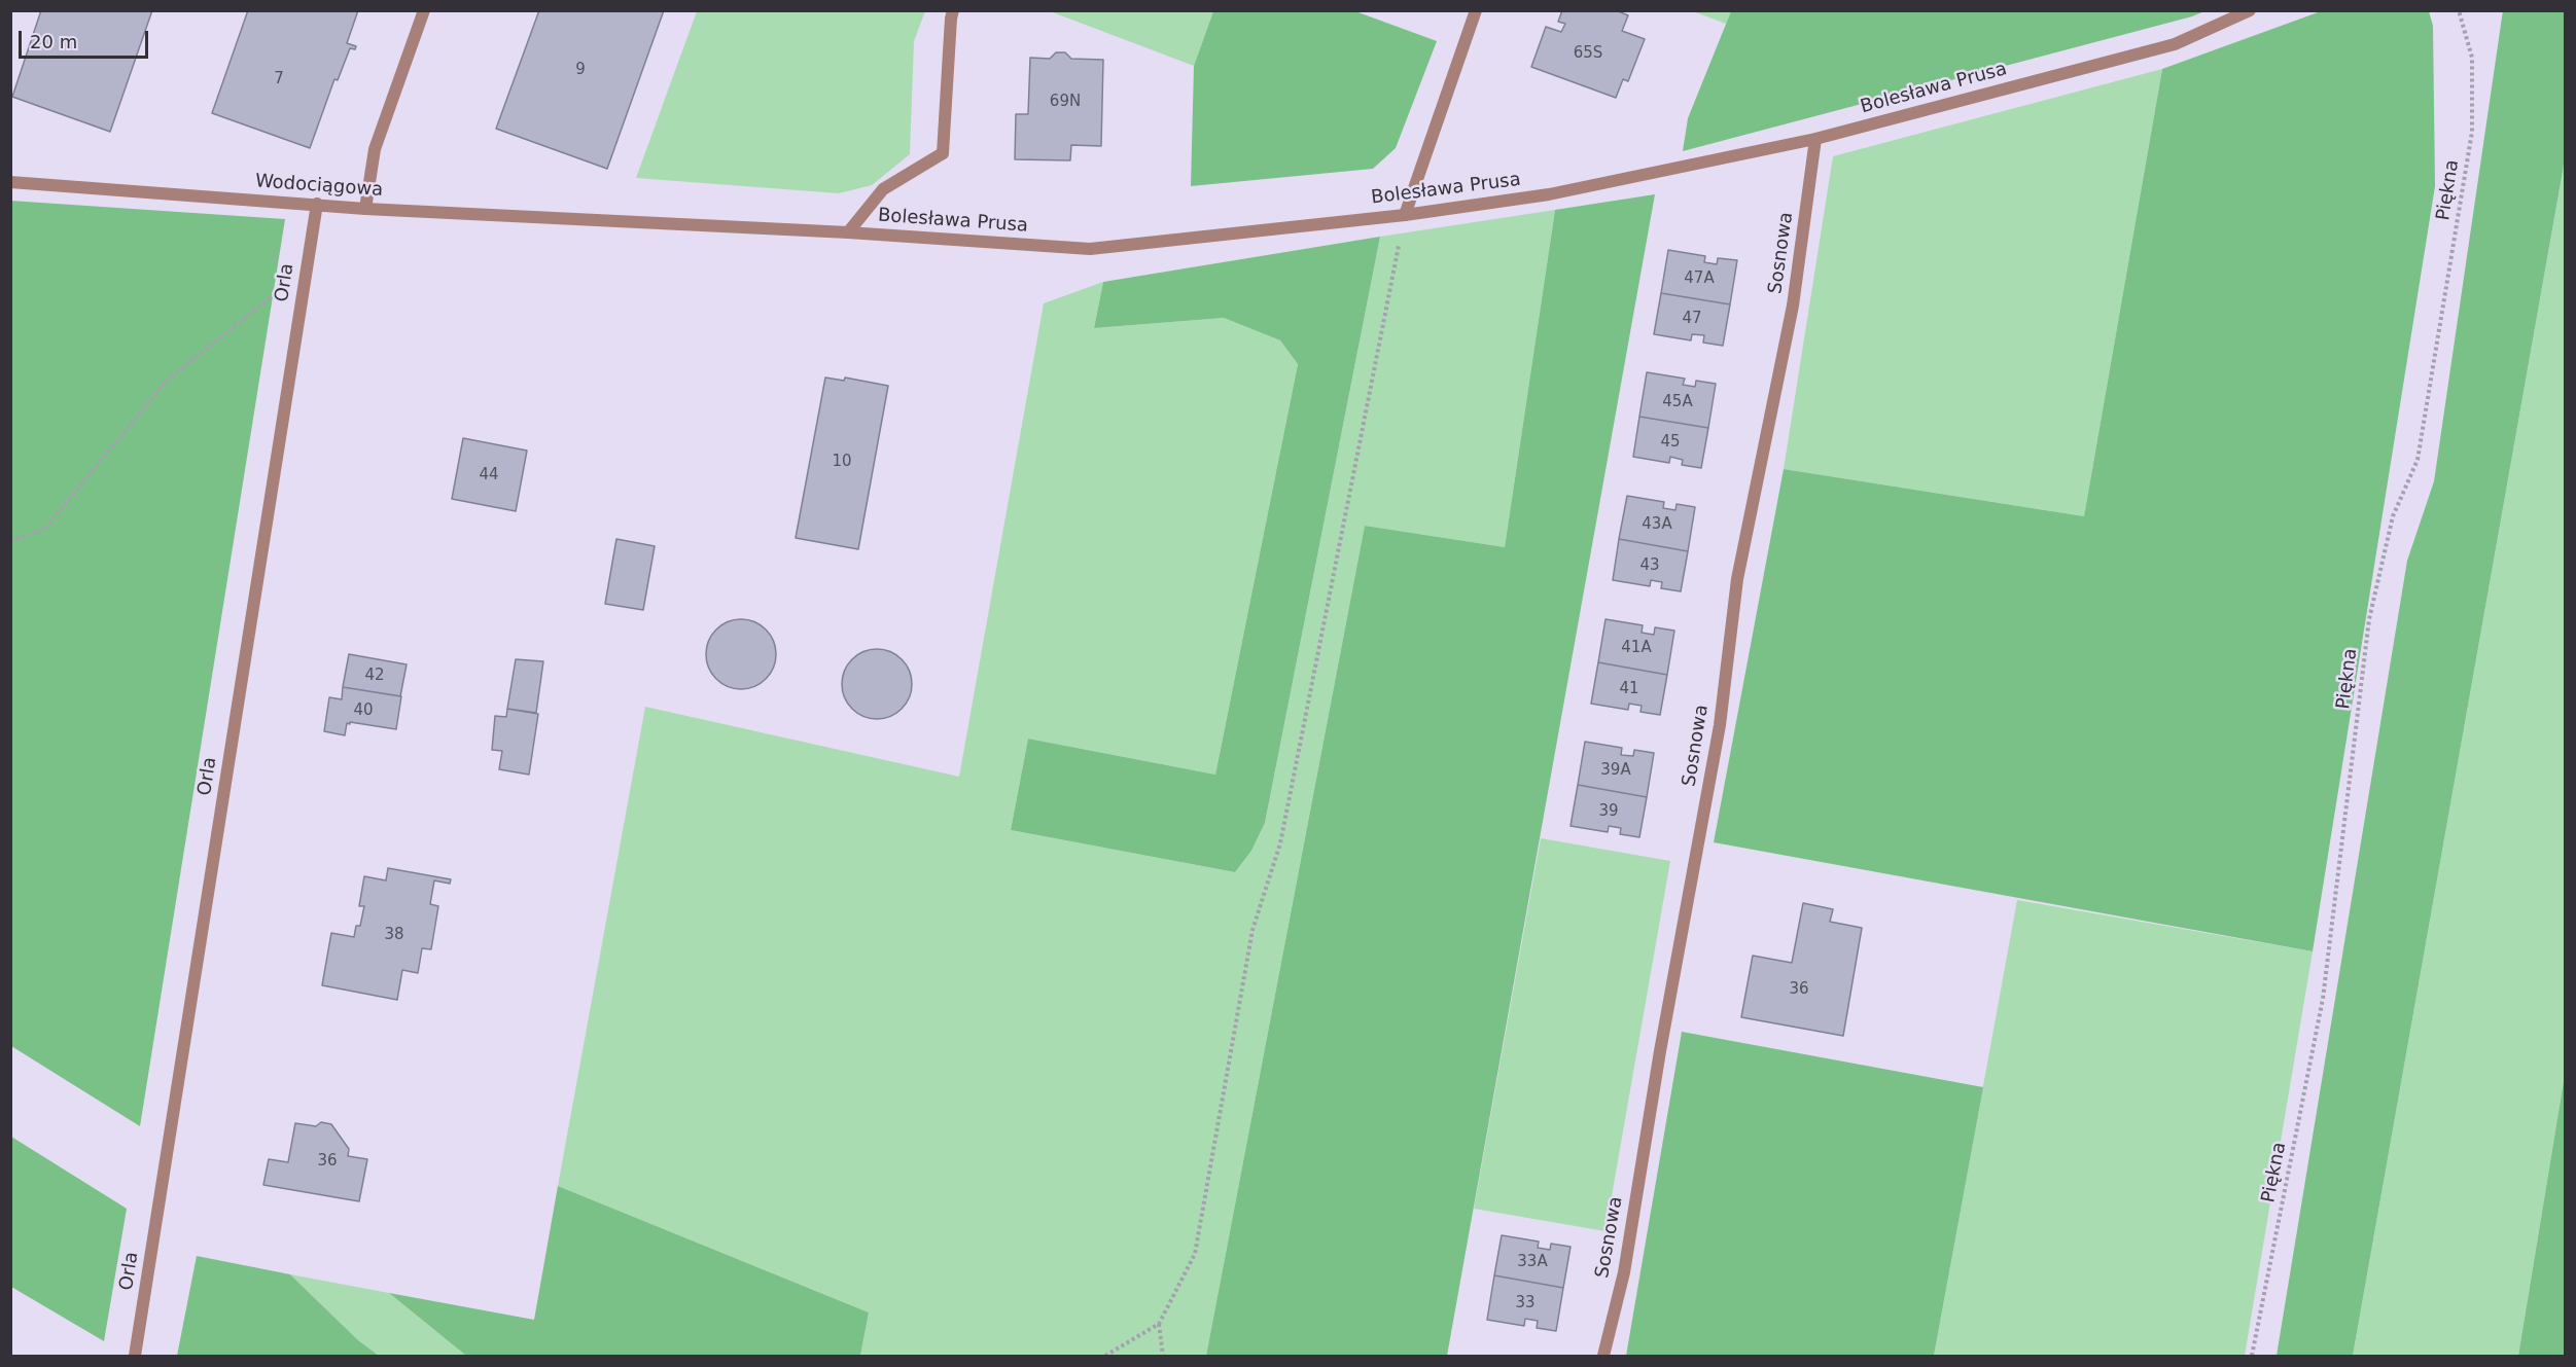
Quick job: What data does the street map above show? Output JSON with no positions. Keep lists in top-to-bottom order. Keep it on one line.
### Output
{"streets":{"street":["Bolesława Prusa","Wodociągowa","Sosnowa","Orla"],"path":["Piękna"]},"crossings":[["Bolesława Prusa","Wodociągowa"],["Bolesława Prusa","Sosnowa"],["Wodociągowa","Orla"]],"house_numbers":["65S","9","7","69N","47A","47","45A","45","10","44","43A","43","41A","42","41","40","39A","39","38","36","36","33A","33"],"scale_bar":"20 m"}
